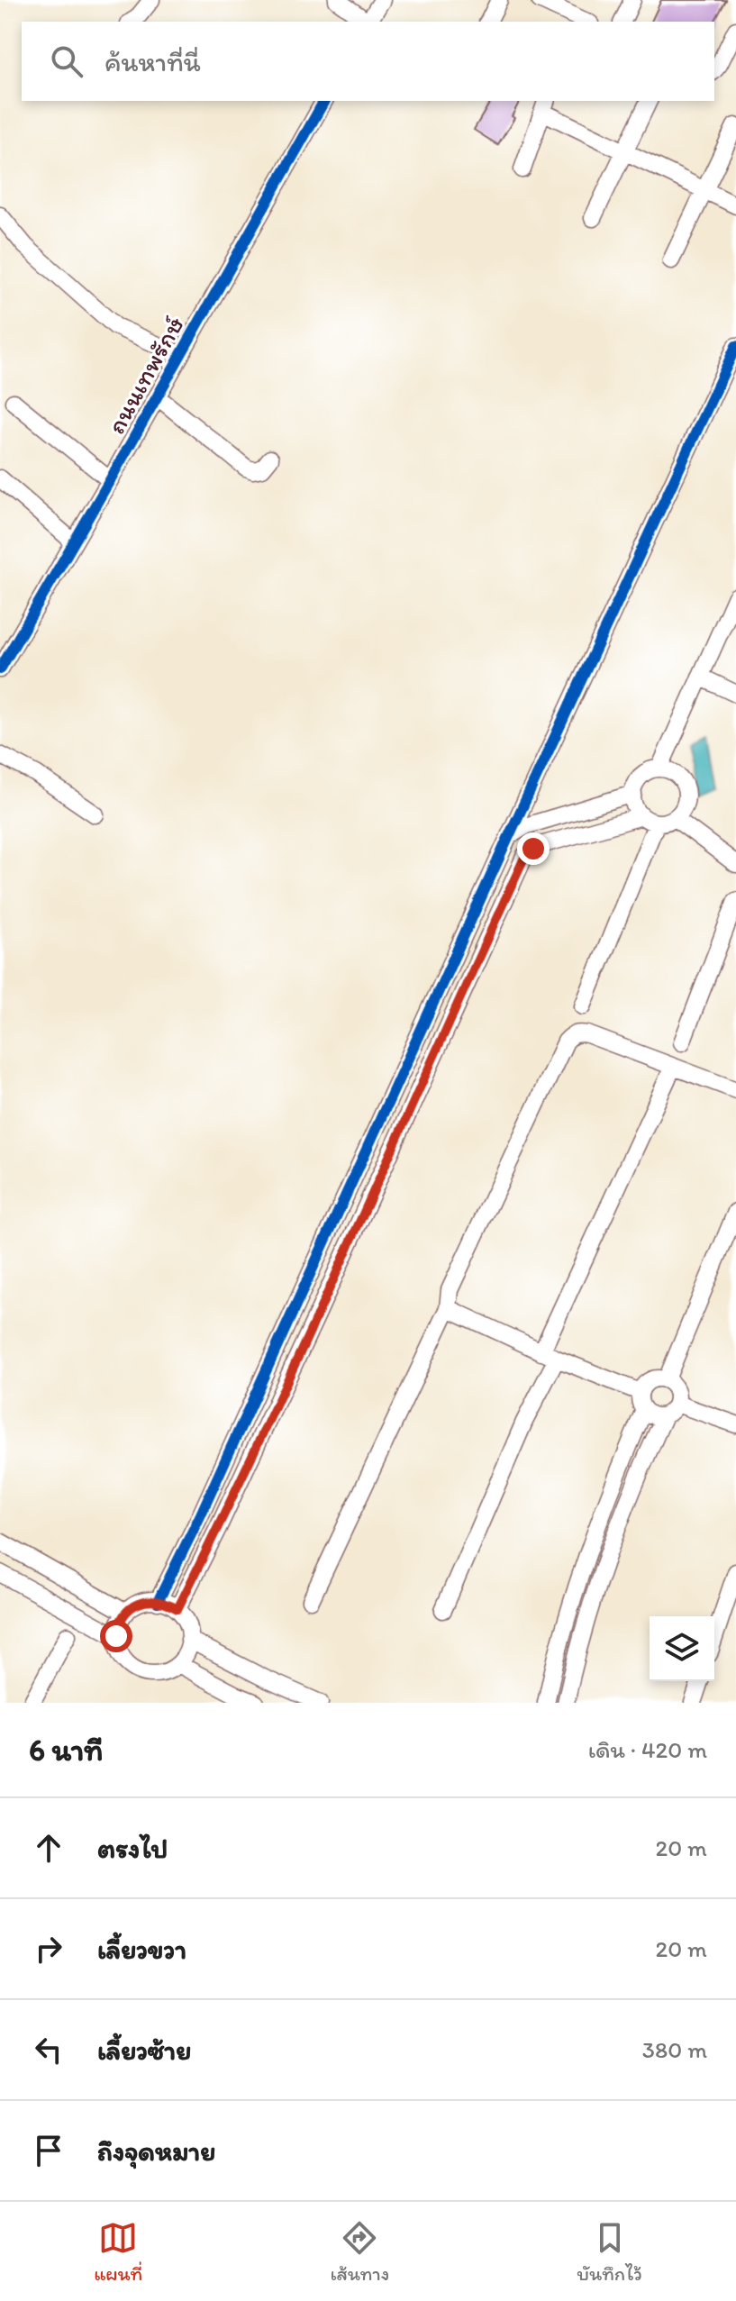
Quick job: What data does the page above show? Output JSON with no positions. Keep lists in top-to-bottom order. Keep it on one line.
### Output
{"streets":{"street":["ถนนเทพรักษ์"]},"page":{"search":"ค้นหาที่นี่","heading":["6 นาที","เดิน · 420 m"],"list":[["ตรงไป","20 m"],["เลี้ยวขวา","20 m"],["เลี้ยวซ้าย","380 m"],"ถึงจุดหมาย"],"nav":["แผนที่","เส้นทาง","บันทึกไว้"]}}
